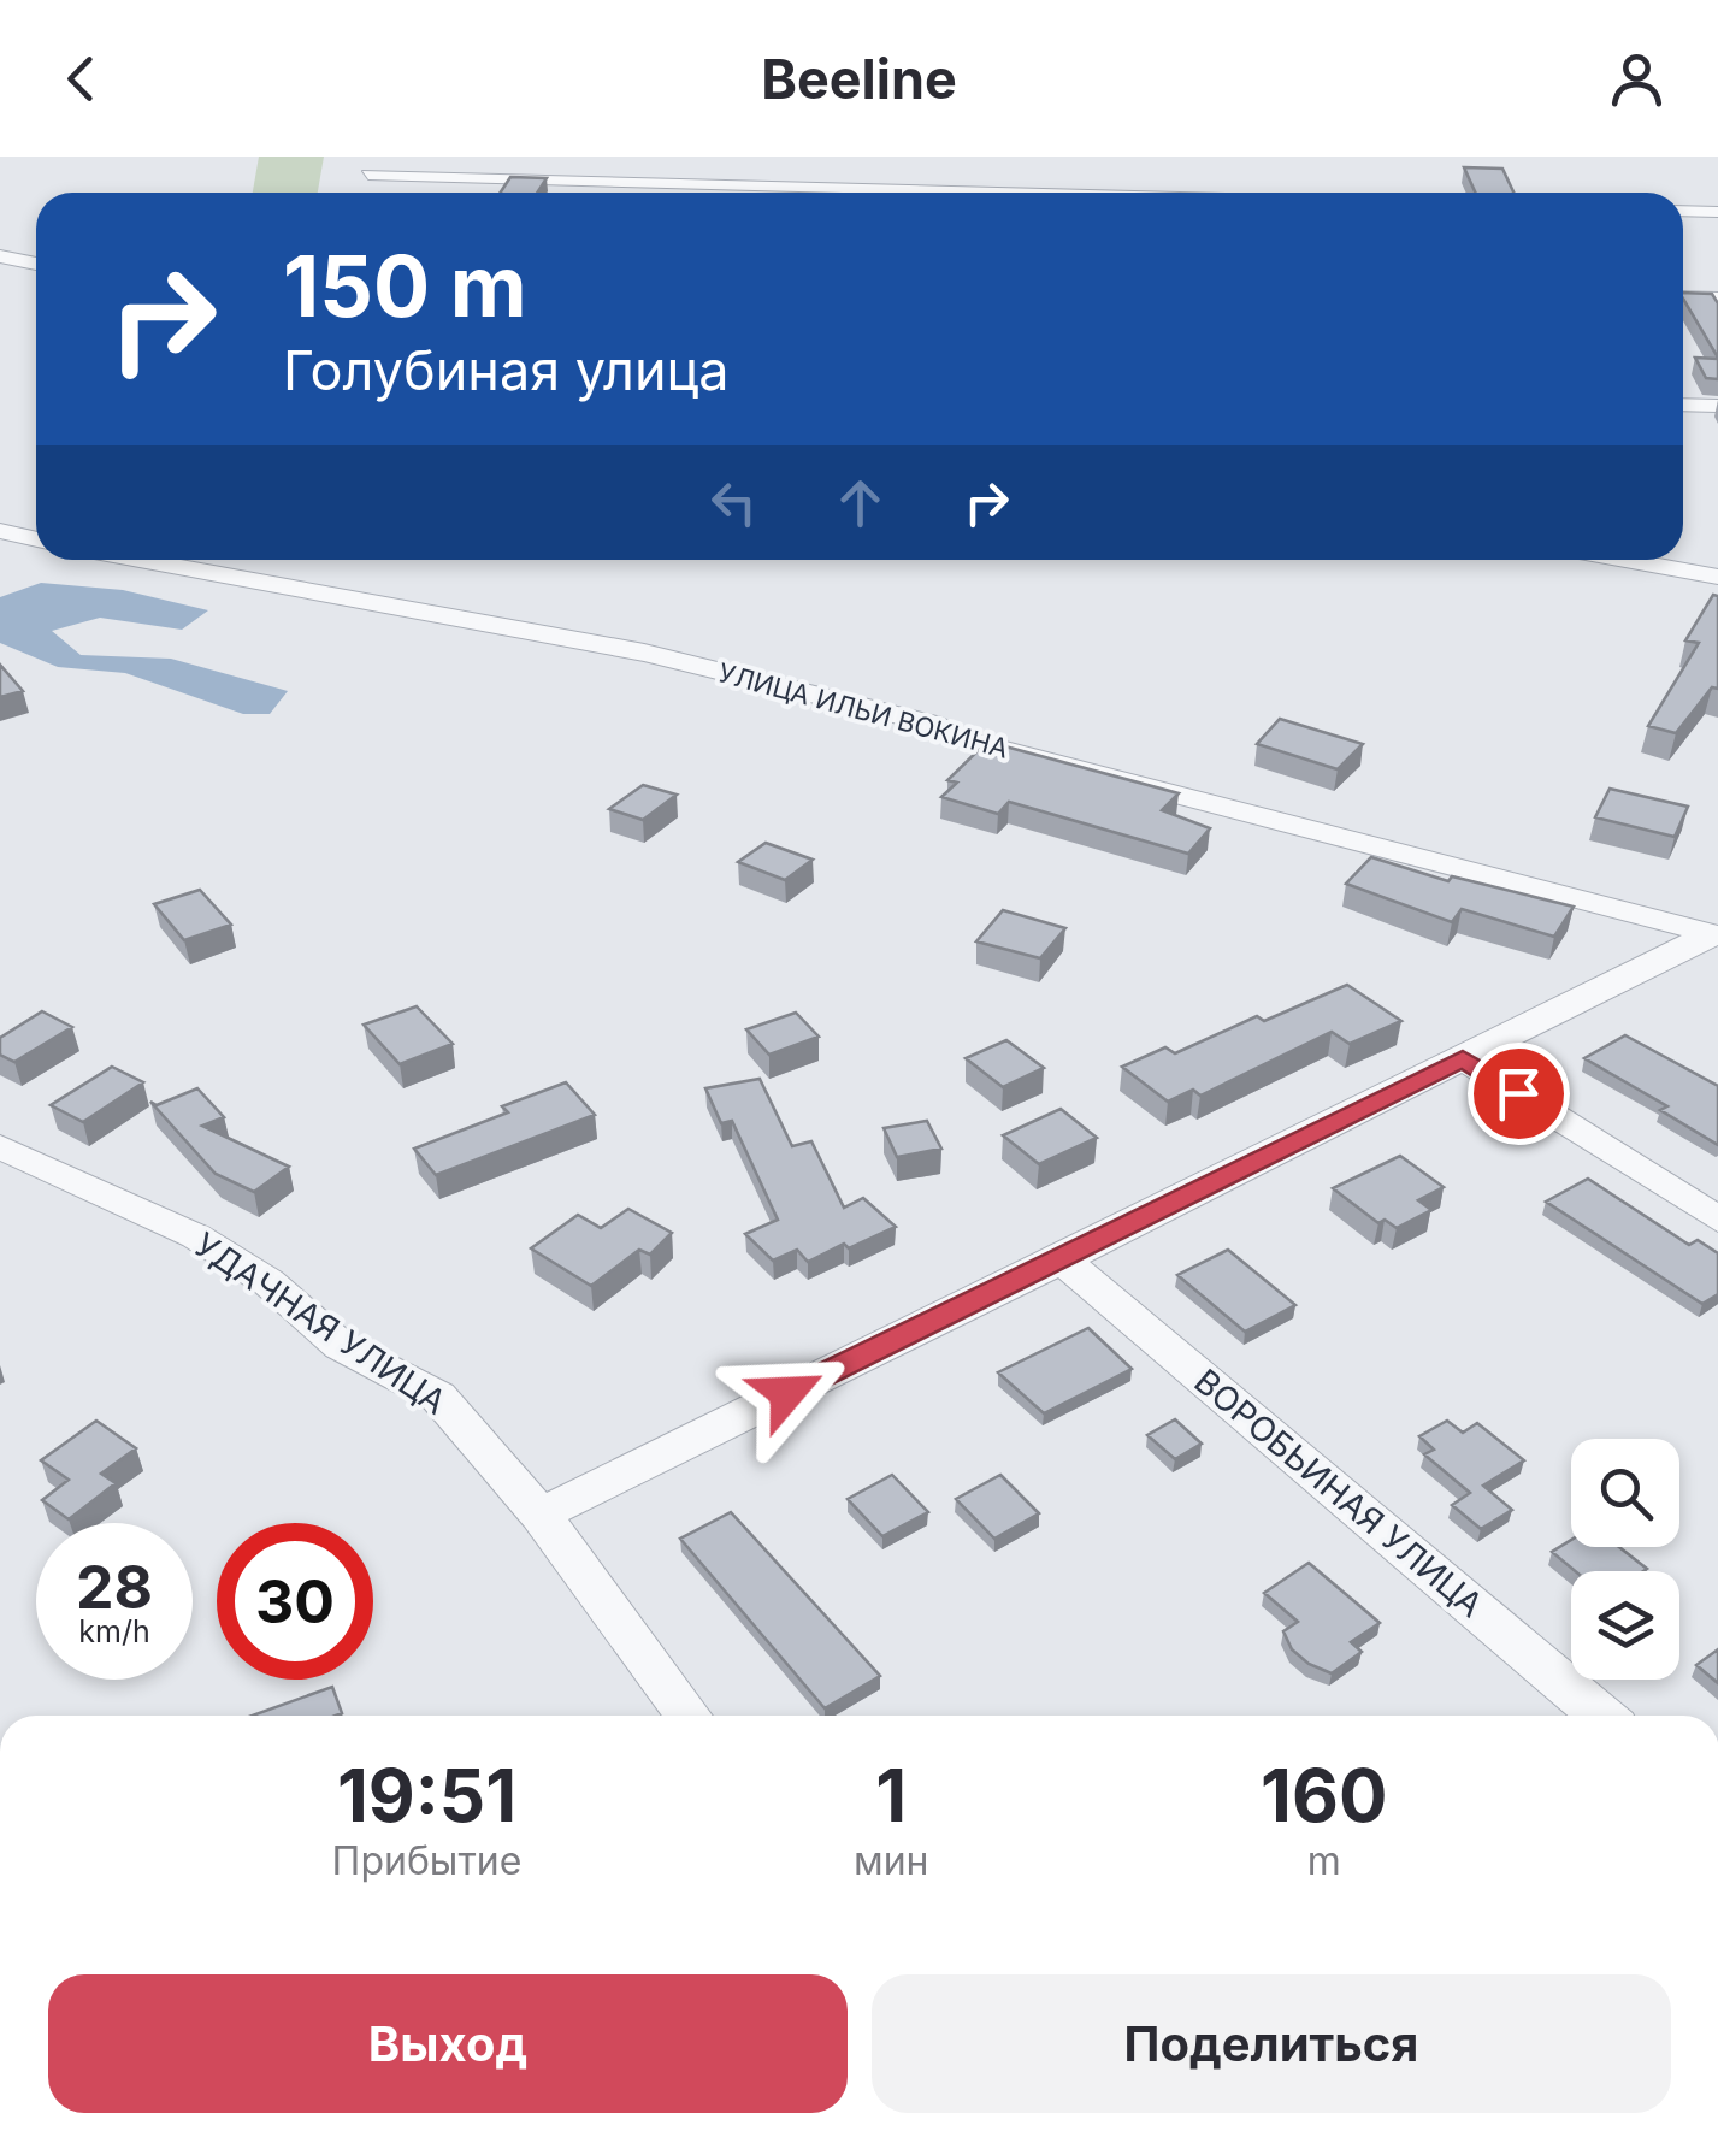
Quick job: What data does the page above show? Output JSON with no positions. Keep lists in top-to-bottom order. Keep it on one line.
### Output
{"streets":{"street":["УЛИЦА ИЛЬИ ВОКИНА","УДАЧНАЯ УЛИЦА","ВОРОБЬИНАЯ УЛИЦА"]},"page":{"header":"Beeline","turn":["150 m","Голубиная улица"],"speed":"28 km/h","limit":"30","eta":["19:51","Прибытие","1","мин","160","m"],"buttons":["Выход","Поделиться"]}}
